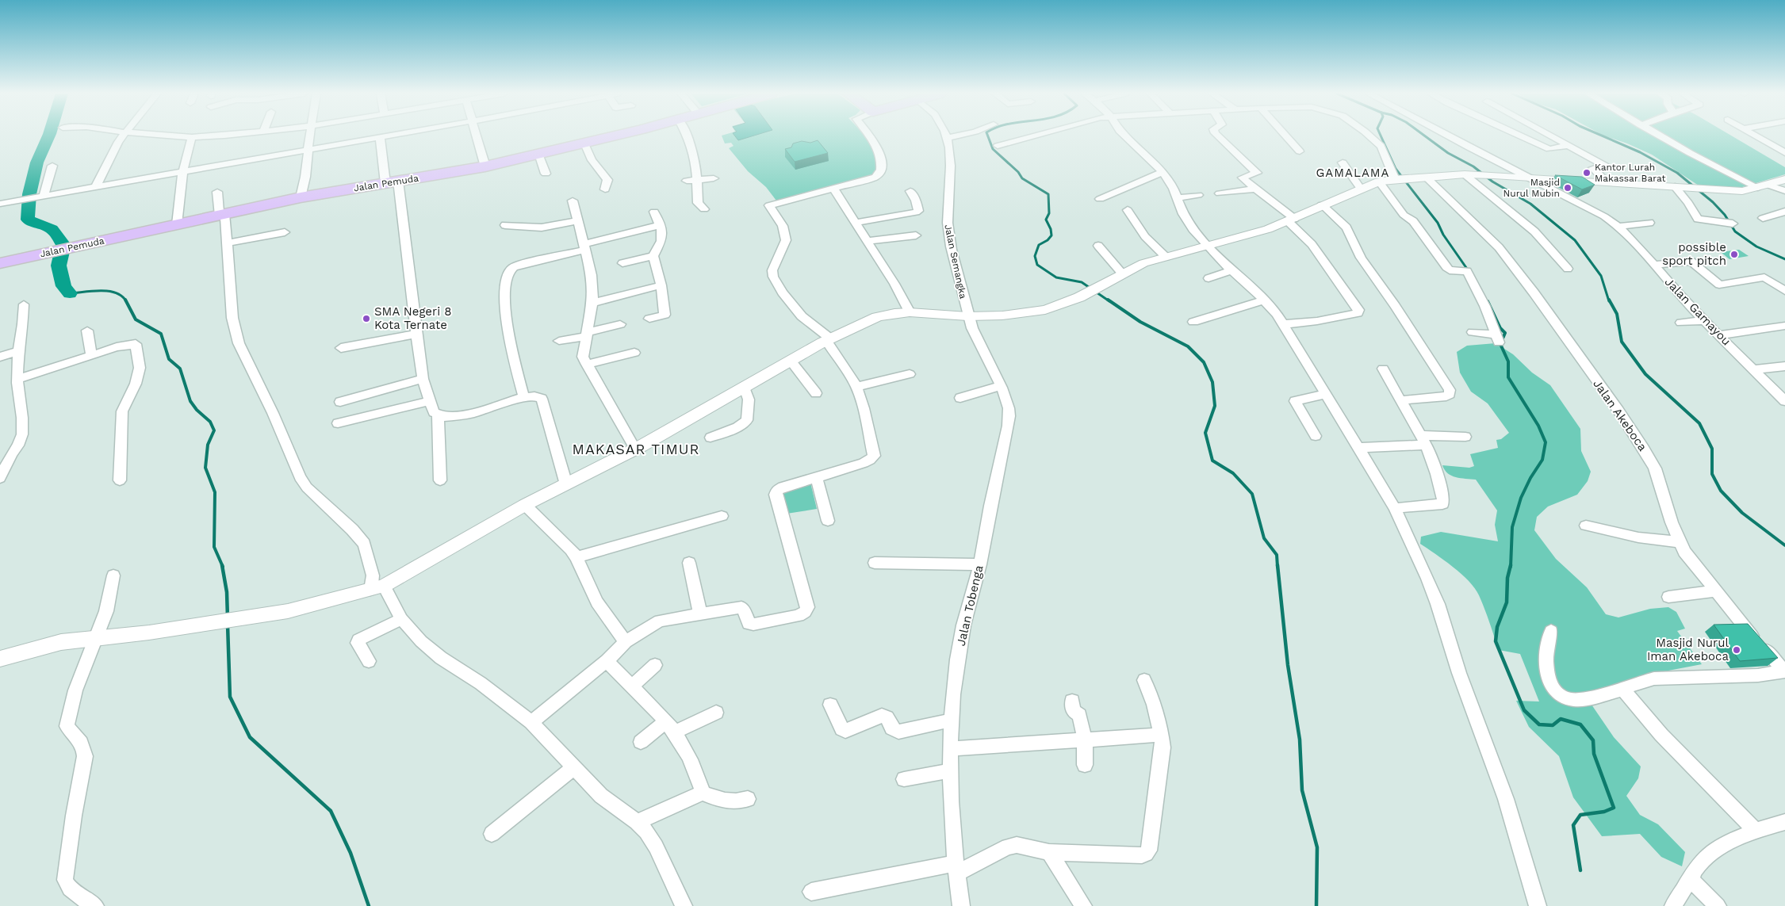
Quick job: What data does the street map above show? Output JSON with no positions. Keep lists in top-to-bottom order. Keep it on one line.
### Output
{"streets":{"highway":["Jalan Pemuda"],"street":["Jalan Semangka","Jalan Gamayou","Jalan Akeboca","Jalan Tobenga"]},"crossings":[["Jalan Semangka","Jalan Tobenga"]],"districts":["GAMALAMA","MAKASAR TIMUR"],"places":["Kantor Lurah Makassar Barat","Masjid Nurul Mubin","possible sport pitch","SMA Negeri 8 Kota Ternate","Masjid Nurul Iman Akeboca"]}
